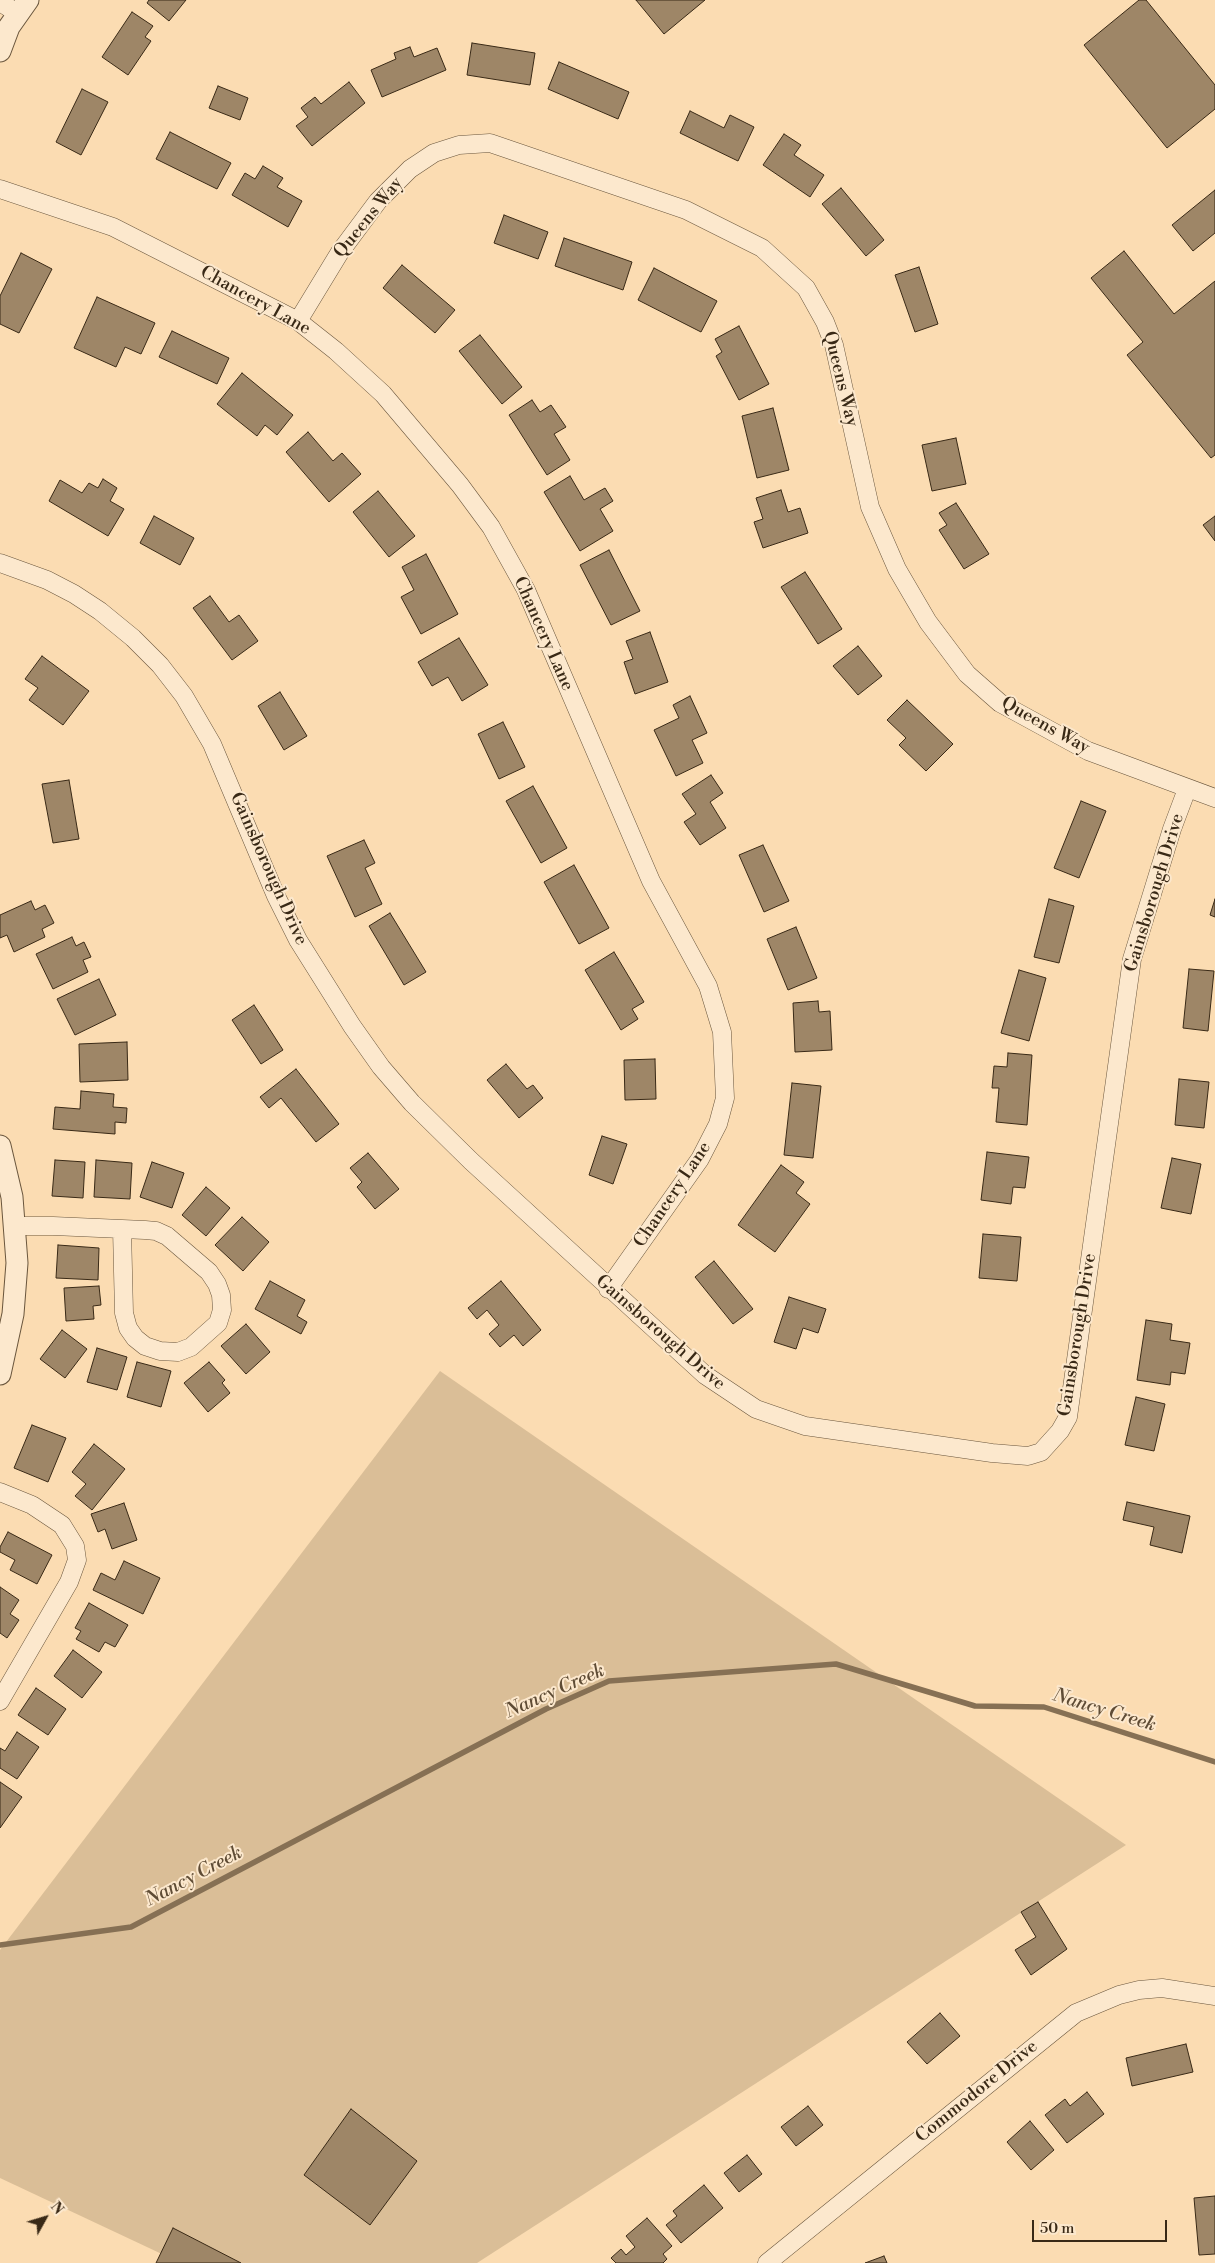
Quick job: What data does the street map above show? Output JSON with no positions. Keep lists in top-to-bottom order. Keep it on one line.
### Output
{"streets":{"street":["Queens Way","Chancery Lane","Gainsborough Drive","Commodore Drive"]},"crossings":[["Queens Way","Chancery Lane"],["Queens Way","Gainsborough Drive"],["Chancery Lane","Gainsborough Drive"]],"water":["Nancy Creek"],"scale_bar":"50 m","north":"top right"}
